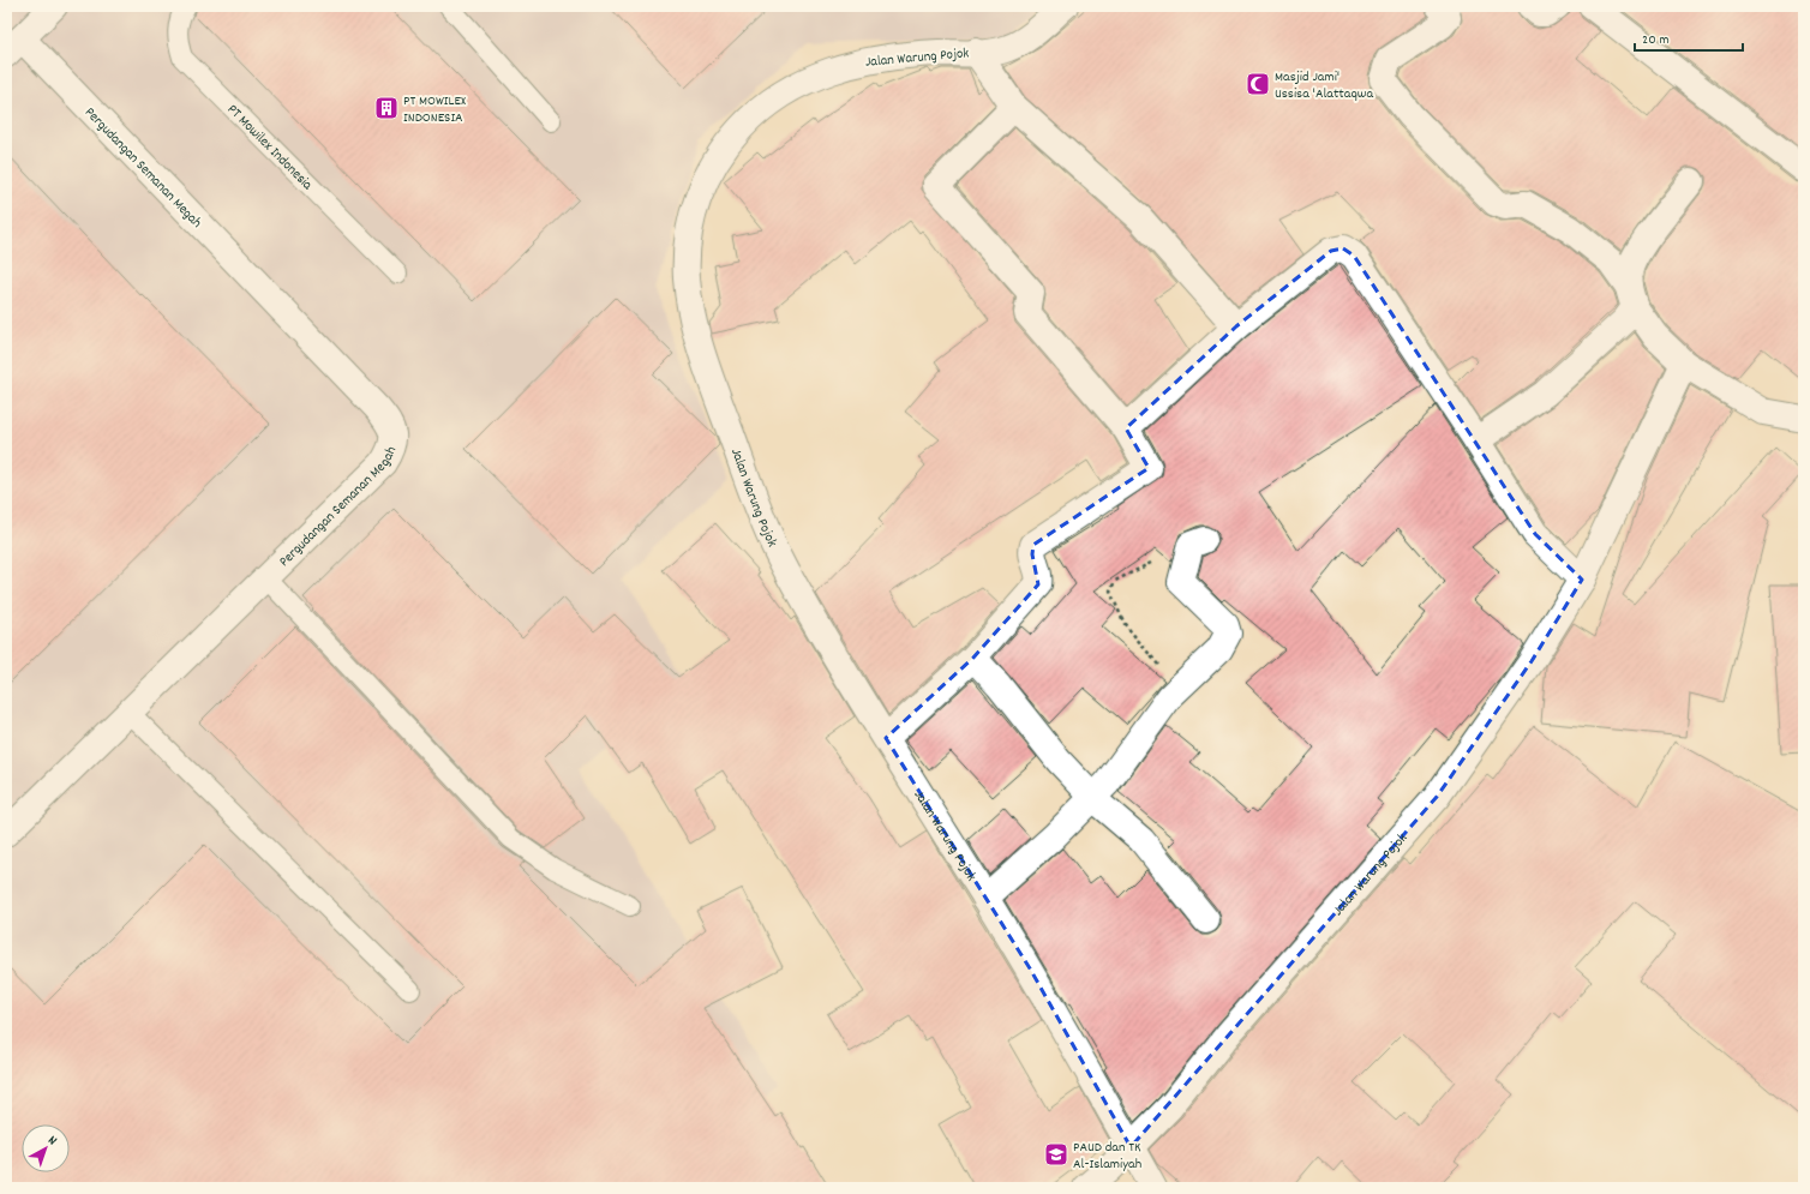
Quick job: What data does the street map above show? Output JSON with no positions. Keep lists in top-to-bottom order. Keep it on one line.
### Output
{"streets":{"street":["Jalan Warung Pojok","Pergudangan Semanan Megah"],"lane":["PT Mowilex Indonesia"]},"places":{"mosque":["Masjid Jami' Ussisa 'Alattaqwa"],"building":["PT MOWILEX INDONESIA"],"school or university":["PAUD dan TK Al-Islamiyah"]},"scale_bar":"20 m","north":"top right"}
